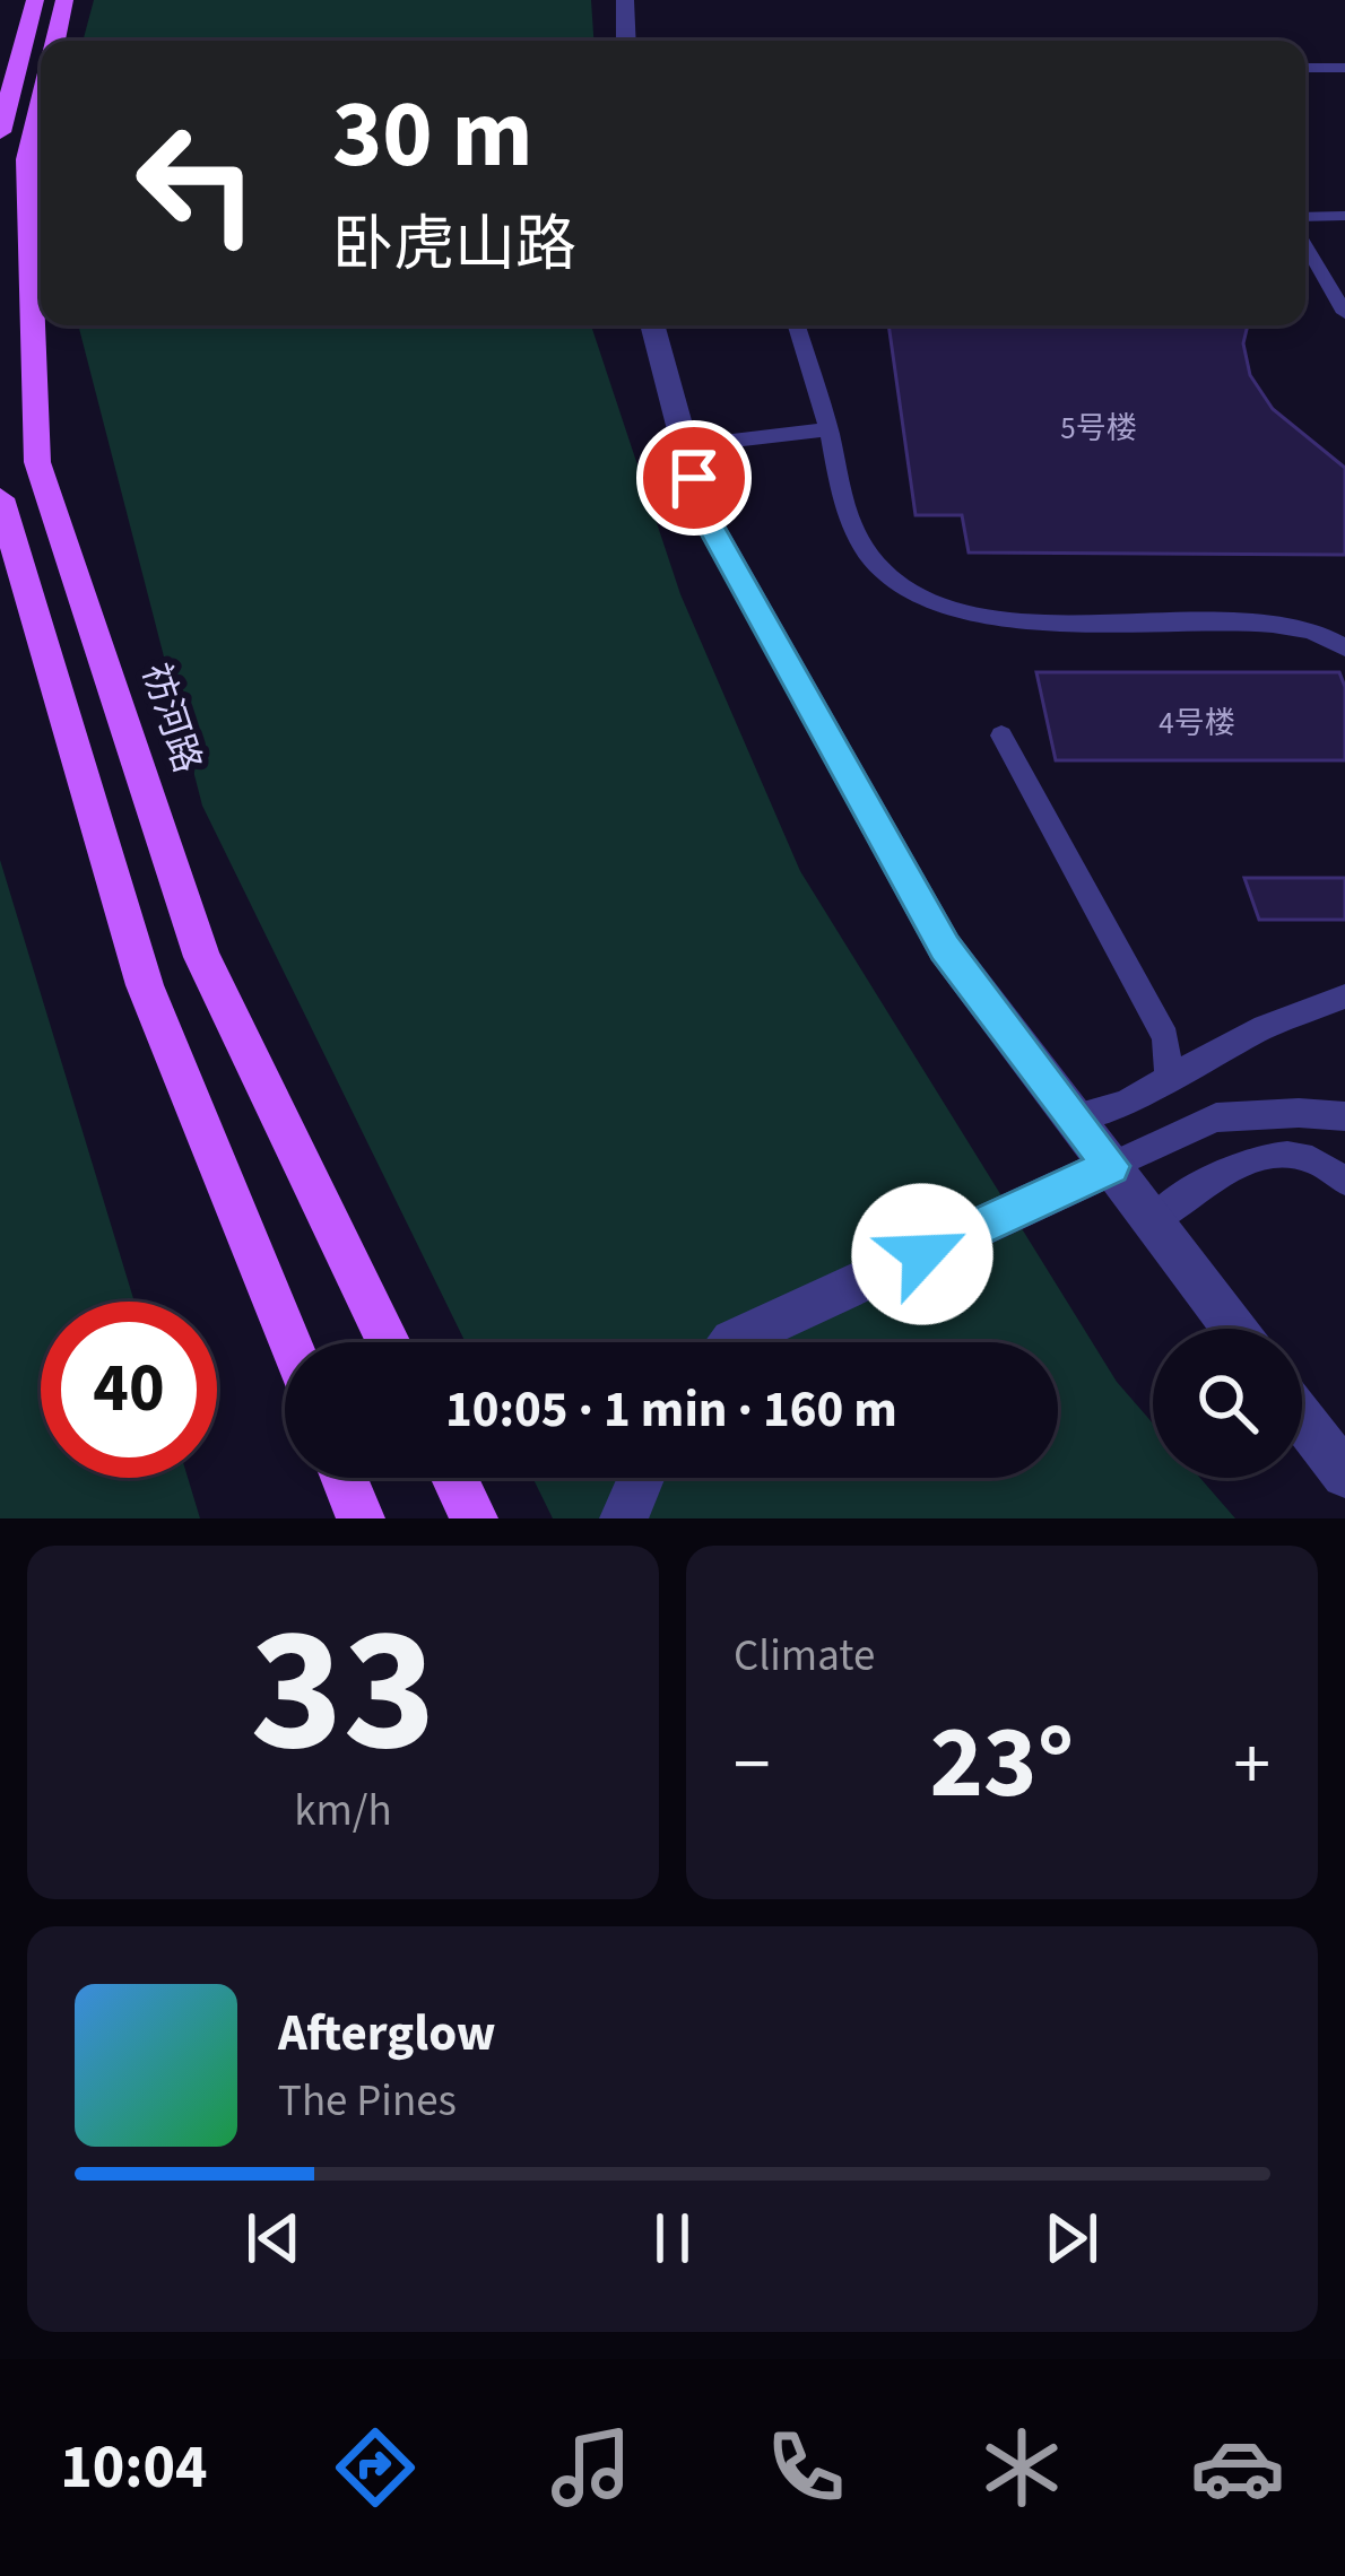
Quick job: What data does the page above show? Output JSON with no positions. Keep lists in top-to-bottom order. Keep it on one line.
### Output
{"streets":{"main road":["祊河路"]},"house_numbers":["5号楼","4号楼"],"page":{"turn":["30 m","卧虎山路"],"limit":"40","trip":"10:05 · 1 min · 160 m","tile":[["33","km/h"],"Climate"],"heat":["−","23°","+"],"song":["Afterglow","The Pines"],"tabs":"10:04"}}
